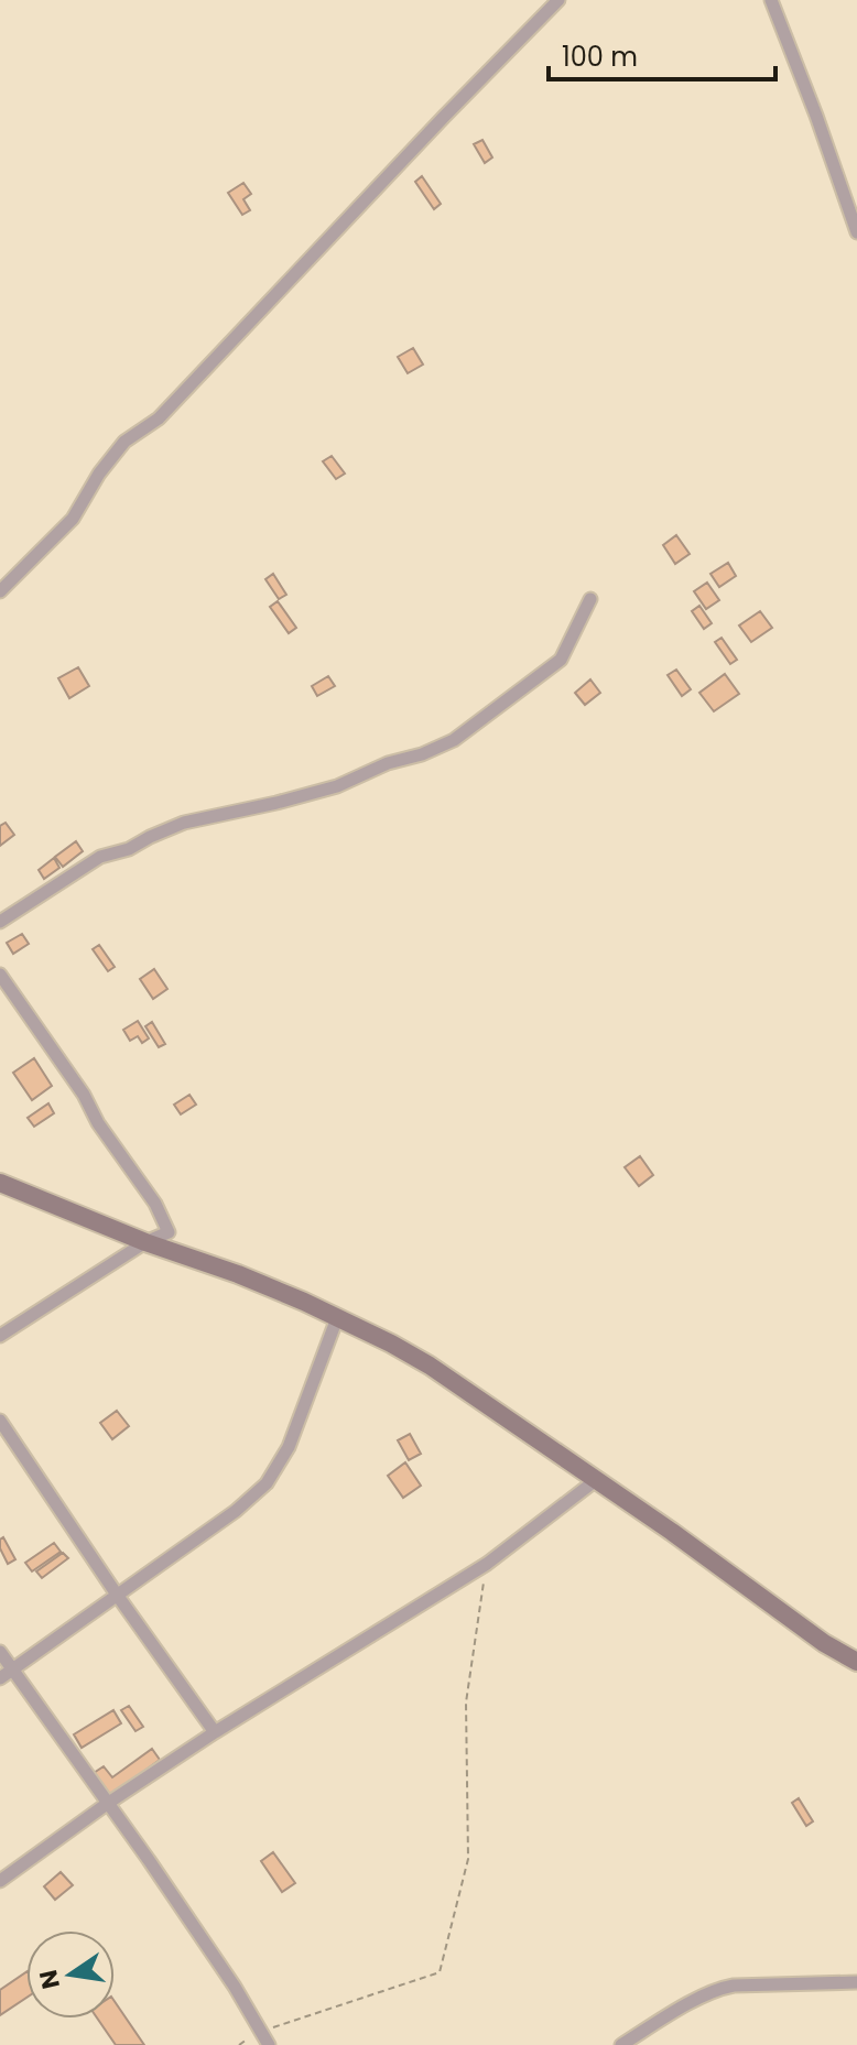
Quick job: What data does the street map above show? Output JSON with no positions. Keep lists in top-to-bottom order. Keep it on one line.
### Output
{"scale_bar":"100 m","north":"left"}
